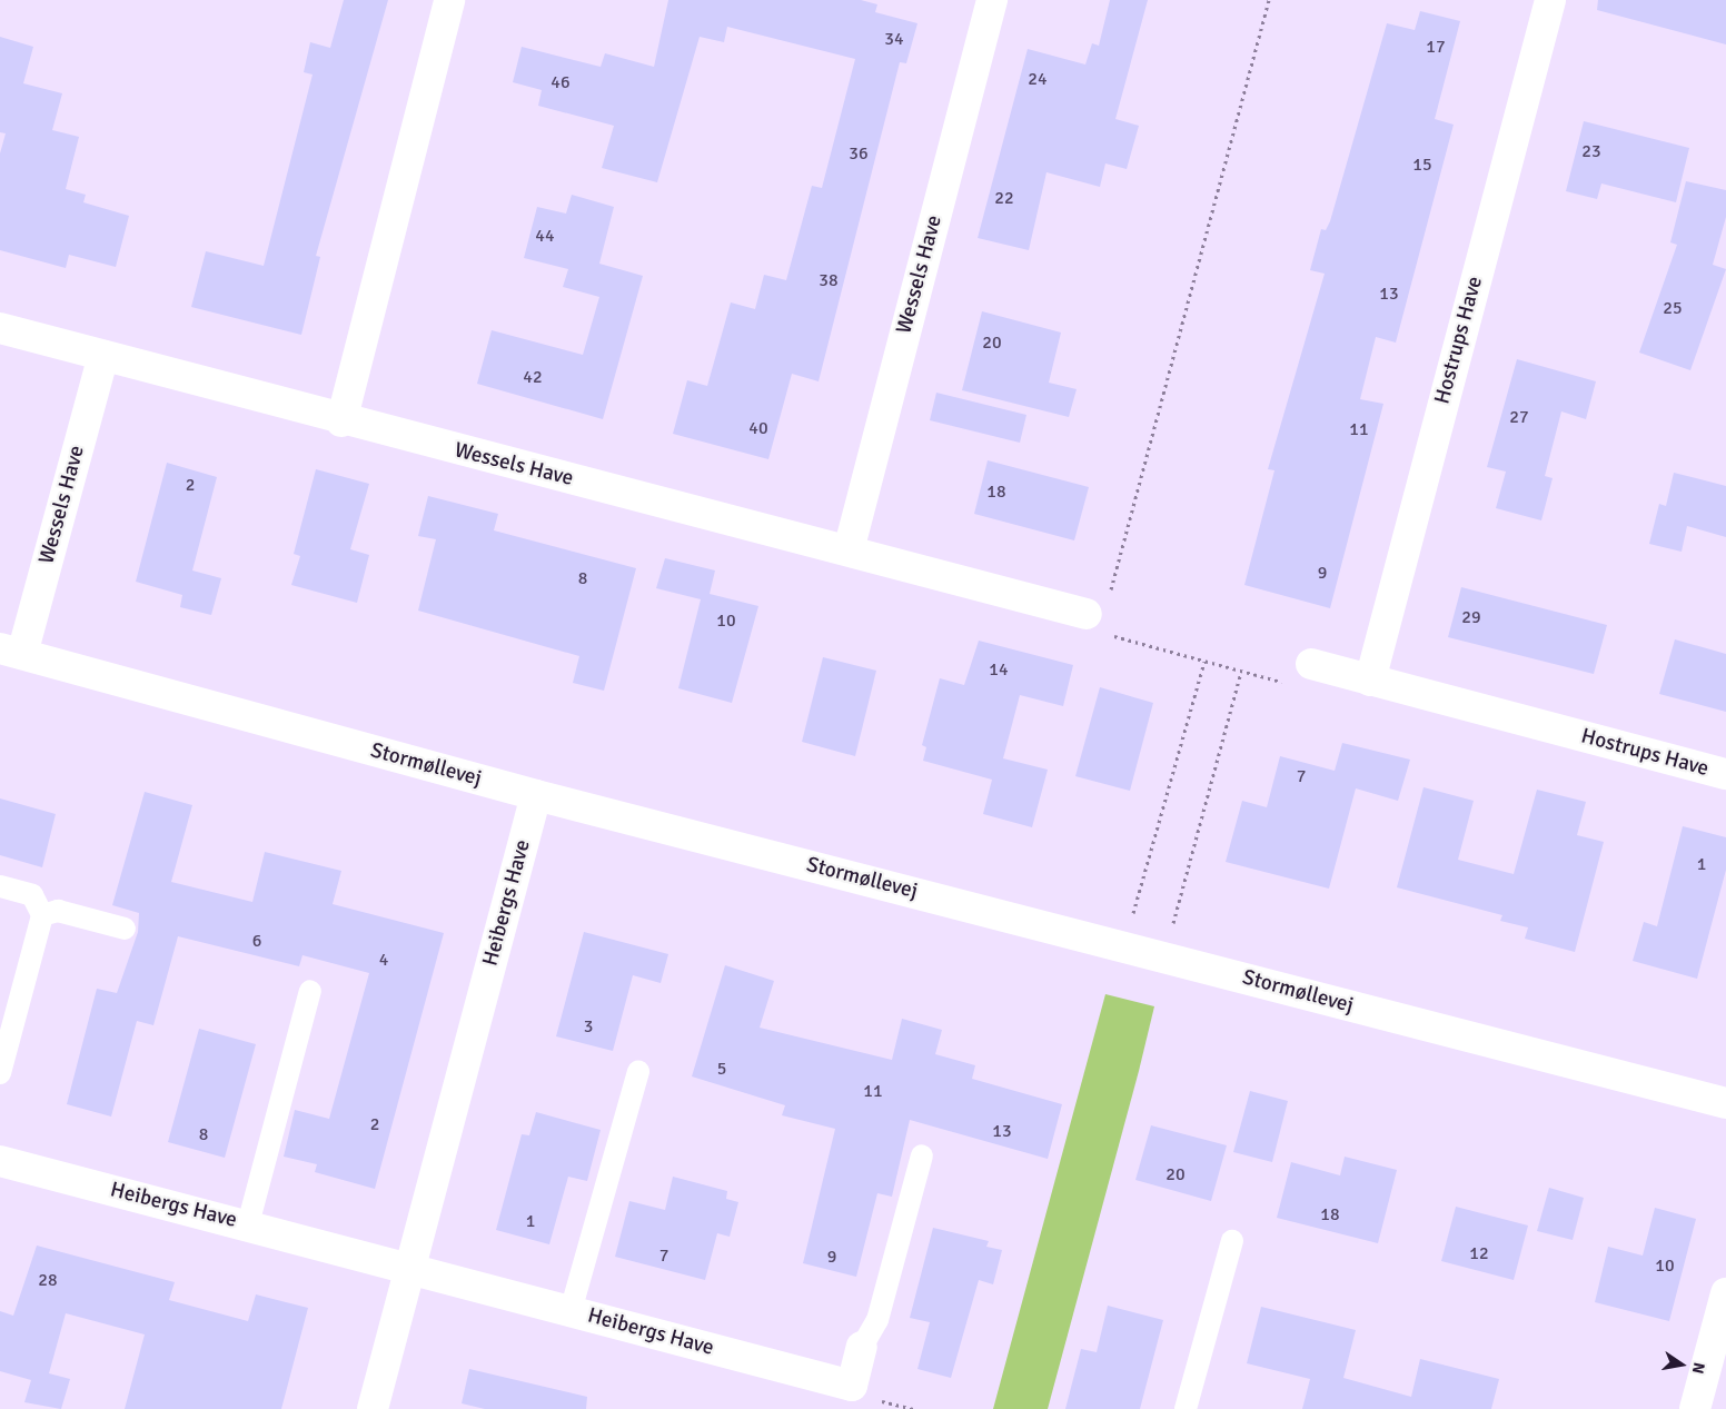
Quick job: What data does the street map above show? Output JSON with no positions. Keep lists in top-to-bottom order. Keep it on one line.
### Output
{"streets":{"street":["Wessels Have","Hostrups Have","Stormøllevej","Heibergs Have"]},"crossings":[["Wessels Have","Stormøllevej"],["Stormøllevej","Heibergs Have"]],"house_numbers":["34","17","24","46","23","36","15","22","44","38","13","25","20","42","27","40","11","2","18","9","8","29","10","14","7","1","6","4","3","5","11","2","13","8","20","18","1","12","7","9","10","28"],"north":"right"}
